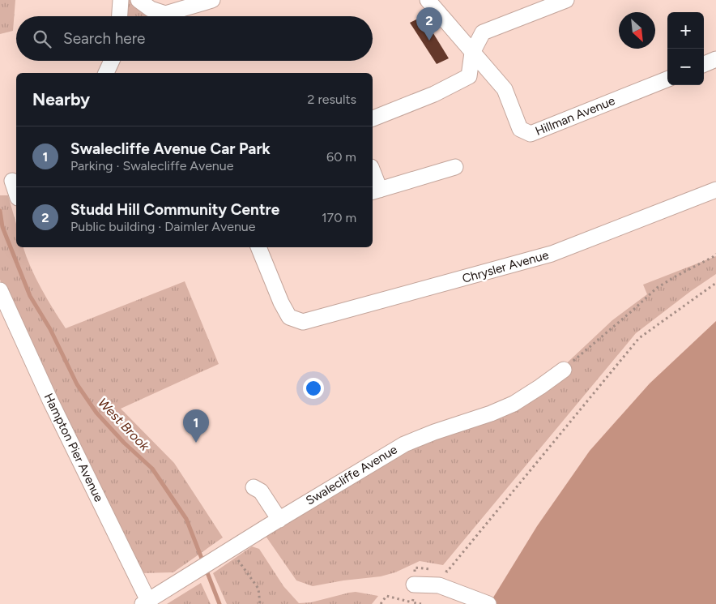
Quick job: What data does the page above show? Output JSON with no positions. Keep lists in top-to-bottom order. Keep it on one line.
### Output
{"streets":{"street":["Hillman Avenue","Chrysler Avenue","Hampton Pier Avenue","Swalecliffe Avenue"]},"crossings":[["Hampton Pier Avenue","Swalecliffe Avenue"]],"water":["West Brook"],"north":"bottom right","page":{"pins":["2","1"],"map_buttons":["+","−"],"search":"Search here","heading":["Nearby","2 results"],"list":[{"mark":"1","name":"Swalecliffe Avenue Car Park","note":"Parking · Swalecliffe Avenue","value":"60 m"},{"mark":"2","name":"Studd Hill Community Centre","note":"Public building · Daimler Avenue","value":"170 m"}]}}
